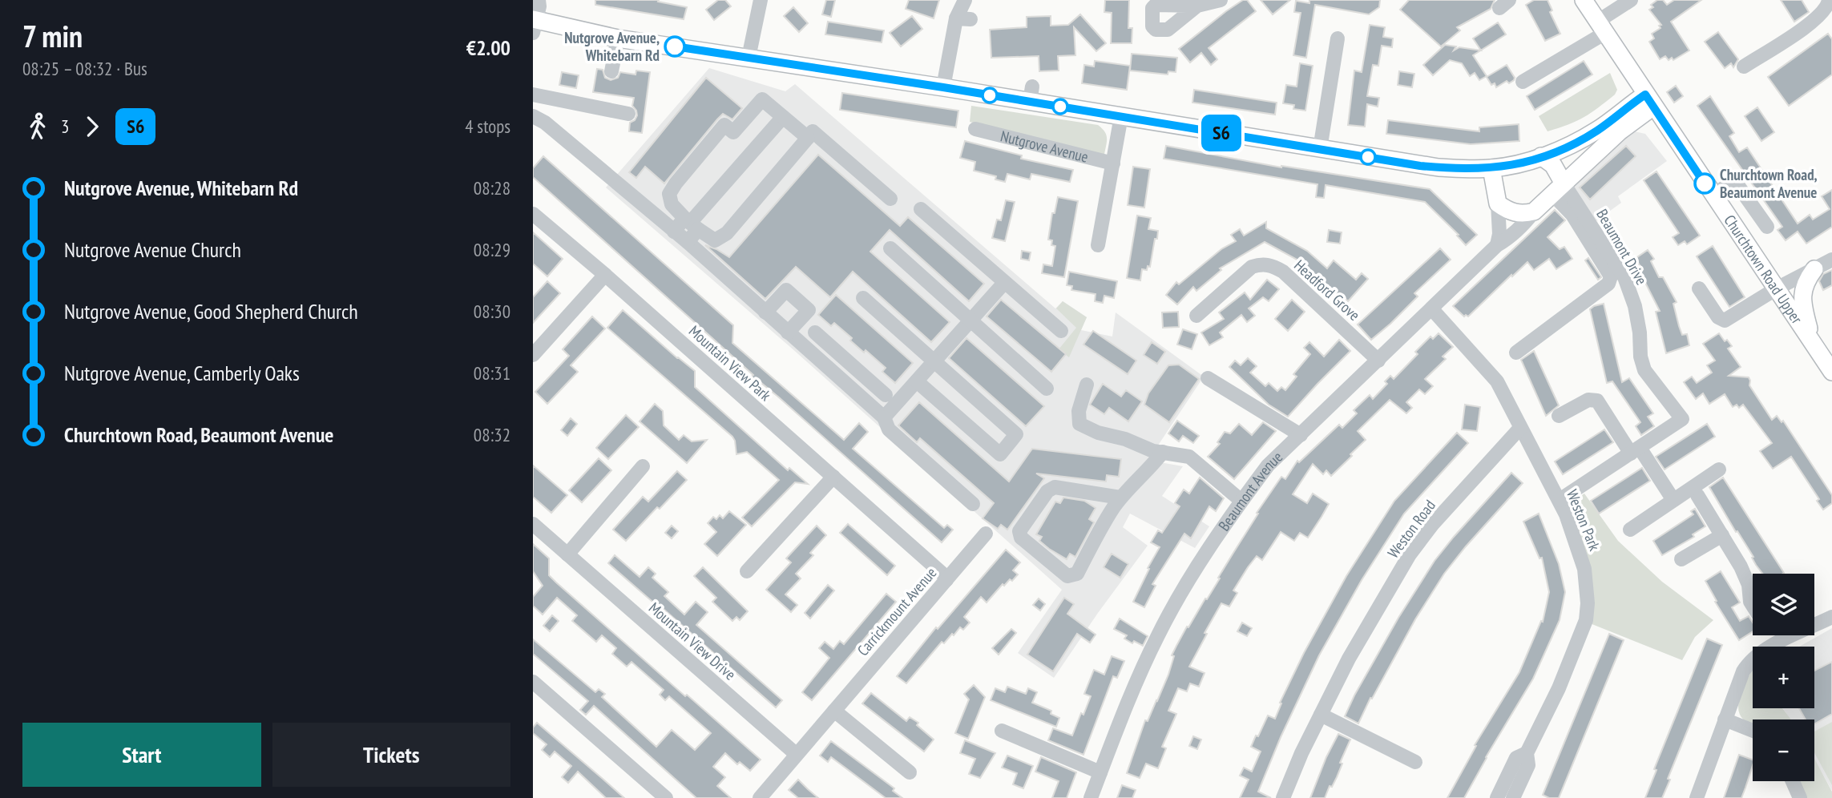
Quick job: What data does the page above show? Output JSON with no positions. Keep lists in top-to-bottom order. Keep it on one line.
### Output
{"streets":{"main road":["Churchtown Road Upper","Beaumont Avenue"],"street":["Nutgrove Avenue","Beaumont Drive","Headford Grove","Mountain View Park","Weston Park","Weston Road","Carrickmount Avenue","Mountain View Drive"]},"crossings":[["Beaumont Drive","Beaumont Avenue"],["Beaumont Drive","Weston Park"],["Headford Grove","Beaumont Avenue"],["Mountain View Park","Carrickmount Avenue"],["Weston Park","Weston Road"],["Carrickmount Avenue","Mountain View Drive"]],"places":["Nutgrove Avenue, Whitebarn Rd","Churchtown Road, Beaumont Avenue"],"lines":["bus line S6"],"page":{"heading":["7 min","08:25 – 08:32 · Bus","€2.00"],"on_map":"S6","legs":["3","S6","4 stops"],"list":[{"name":"Nutgrove Avenue, Whitebarn Rd","value":"08:28"},{"name":"Nutgrove Avenue Church","value":"08:29"},{"name":"Nutgrove Avenue, Good Shepherd Church","value":"08:30"},{"name":"Nutgrove Avenue, Camberly Oaks","value":"08:31"},{"name":"Churchtown Road, Beaumont Avenue","value":"08:32"}],"map_buttons":["+","−"],"buttons":["Start","Tickets"]}}
